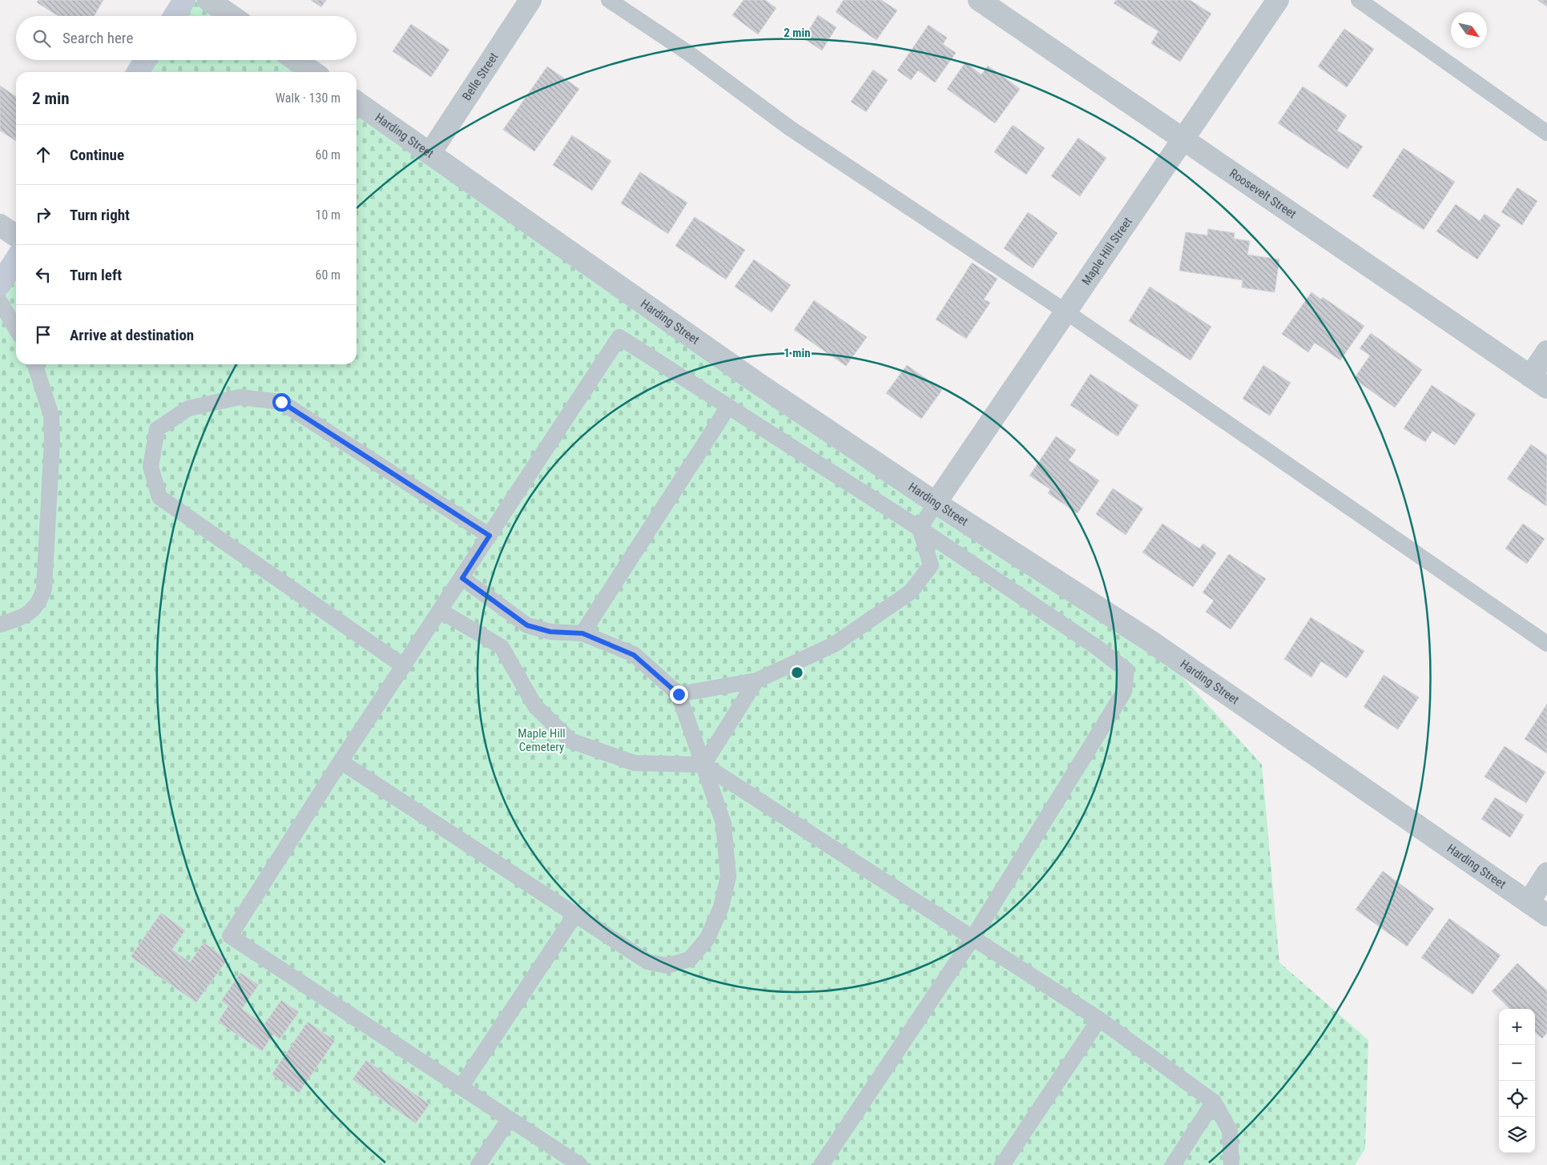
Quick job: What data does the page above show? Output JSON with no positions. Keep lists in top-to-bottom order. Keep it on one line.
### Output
{"streets":{"street":["Belle Street","Harding Street","Roosevelt Street","Maple Hill Street"]},"crossings":[["Belle Street","Harding Street"],["Harding Street","Maple Hill Street"],["Roosevelt Street","Maple Hill Street"]],"parks":["Maple Hill Cemetery"],"north":"bottom right","page":{"search":"Search here","heading":["2 min","Walk · 130 m"],"list":[["Continue","60 m"],["Turn right","10 m"],["Turn left","60 m"],"Arrive at destination"],"map_buttons":["+","−"]},"rings":["2 min","1 min"]}
